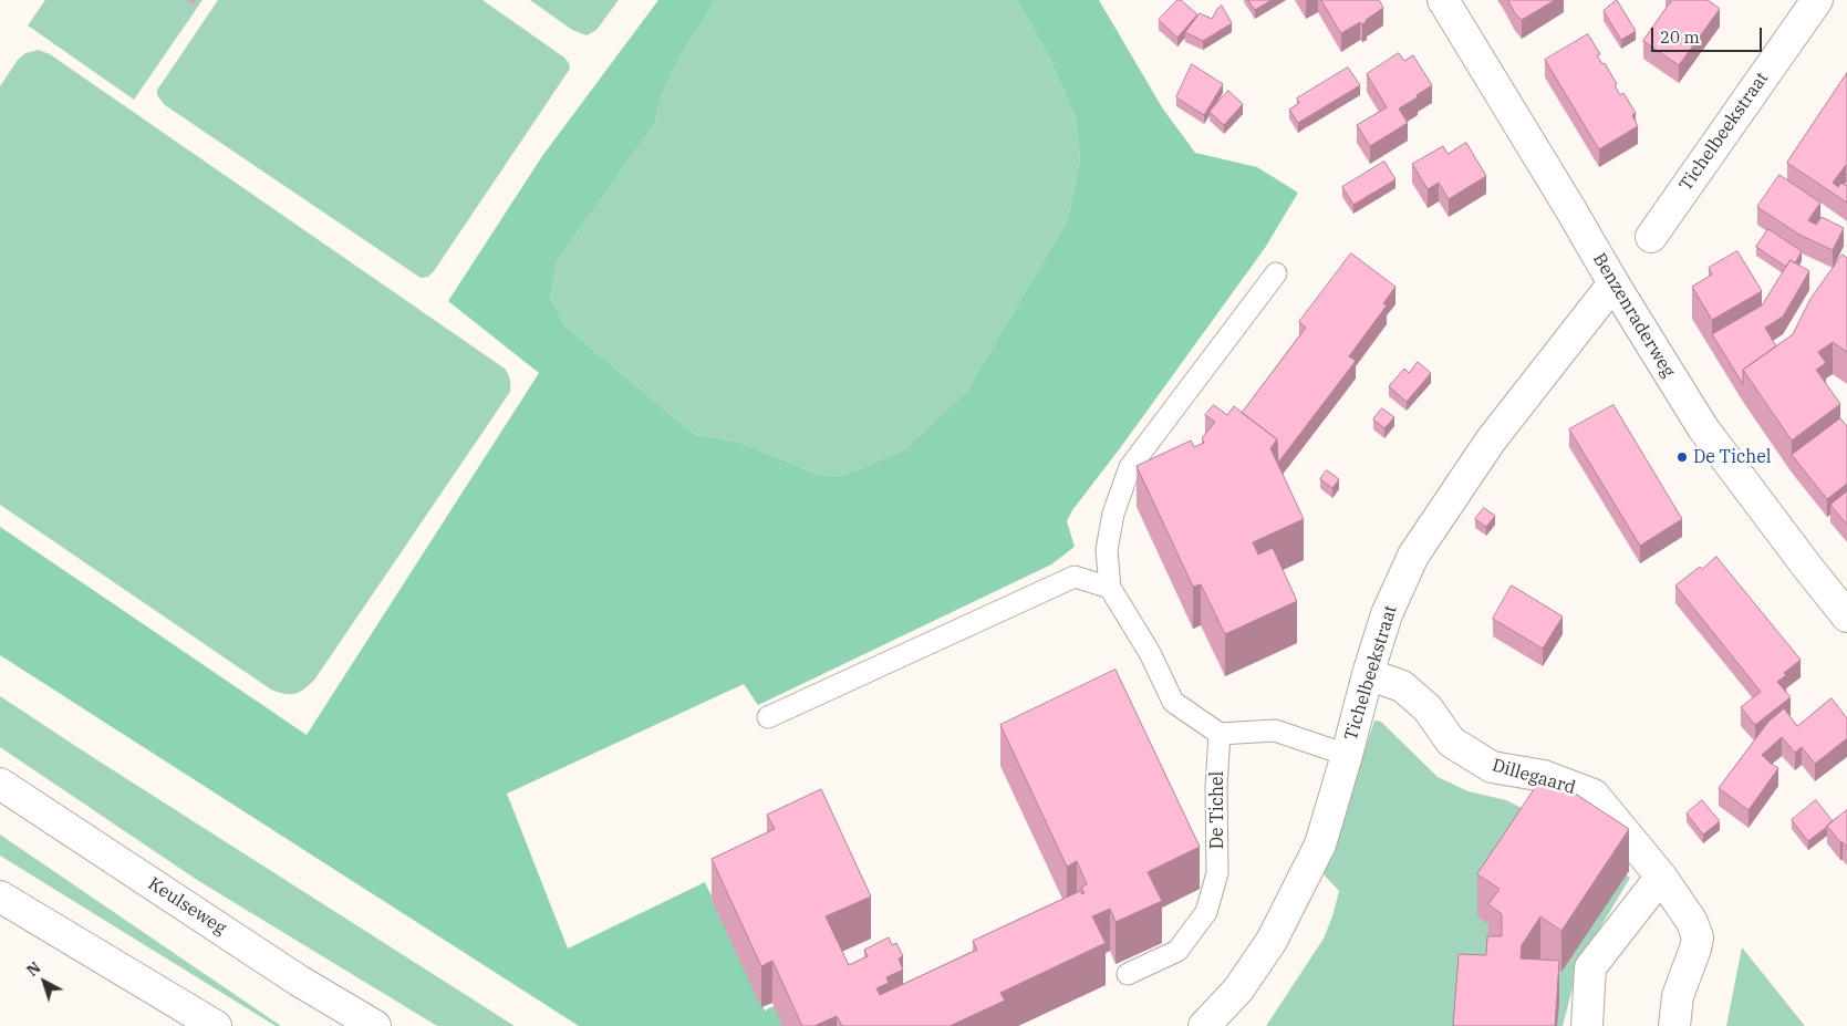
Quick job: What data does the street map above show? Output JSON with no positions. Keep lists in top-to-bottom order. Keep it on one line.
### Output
{"streets":{"main road":["Tichelbeekstraat","Benzenraderweg","Dillegaard","Keulseweg"],"lane":["De Tichel"]},"crossings":[["Tichelbeekstraat","Benzenraderweg"],["Tichelbeekstraat","Dillegaard"]],"places":["De Tichel"],"scale_bar":"20 m","north":"top left"}
